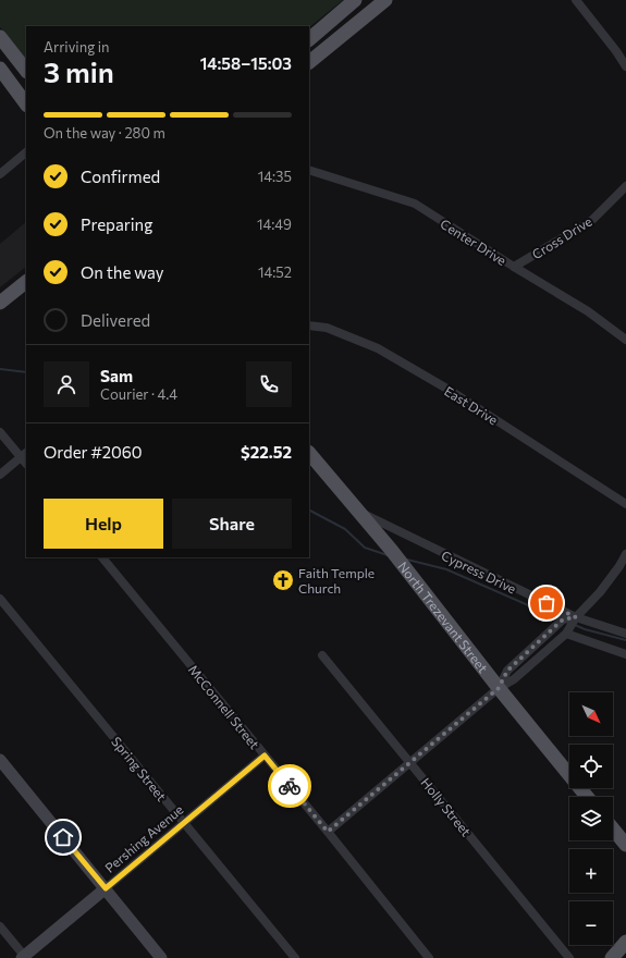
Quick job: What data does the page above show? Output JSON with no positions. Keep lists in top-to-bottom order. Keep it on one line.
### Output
{"streets":{"main road":["North Trezevant Street","Pershing Avenue"],"street":["Cross Drive","Center Drive","East Drive","Cypress Drive","McConnell Street","Spring Street","Holly Street"]},"crossings":[["Cross Drive","Center Drive"],["Cypress Drive","North Trezevant Street"],["McConnell Street","Pershing Avenue"],["Spring Street","Pershing Avenue"]],"places":{"church":["Faith Temple Church"]},"north":"bottom right","page":{"heading":["3 min","Arriving in","14:58–15:03"],"panel":["Sam","Courier · 4.4","Order #2060","$22.52"],"bar":"On the way · 280 m","list":[["Confirmed","14:35"],["Preparing","14:49"],["On the way","14:52"],"Delivered"],"buttons":["Help","Share"],"map_buttons":["+","−"]}}
